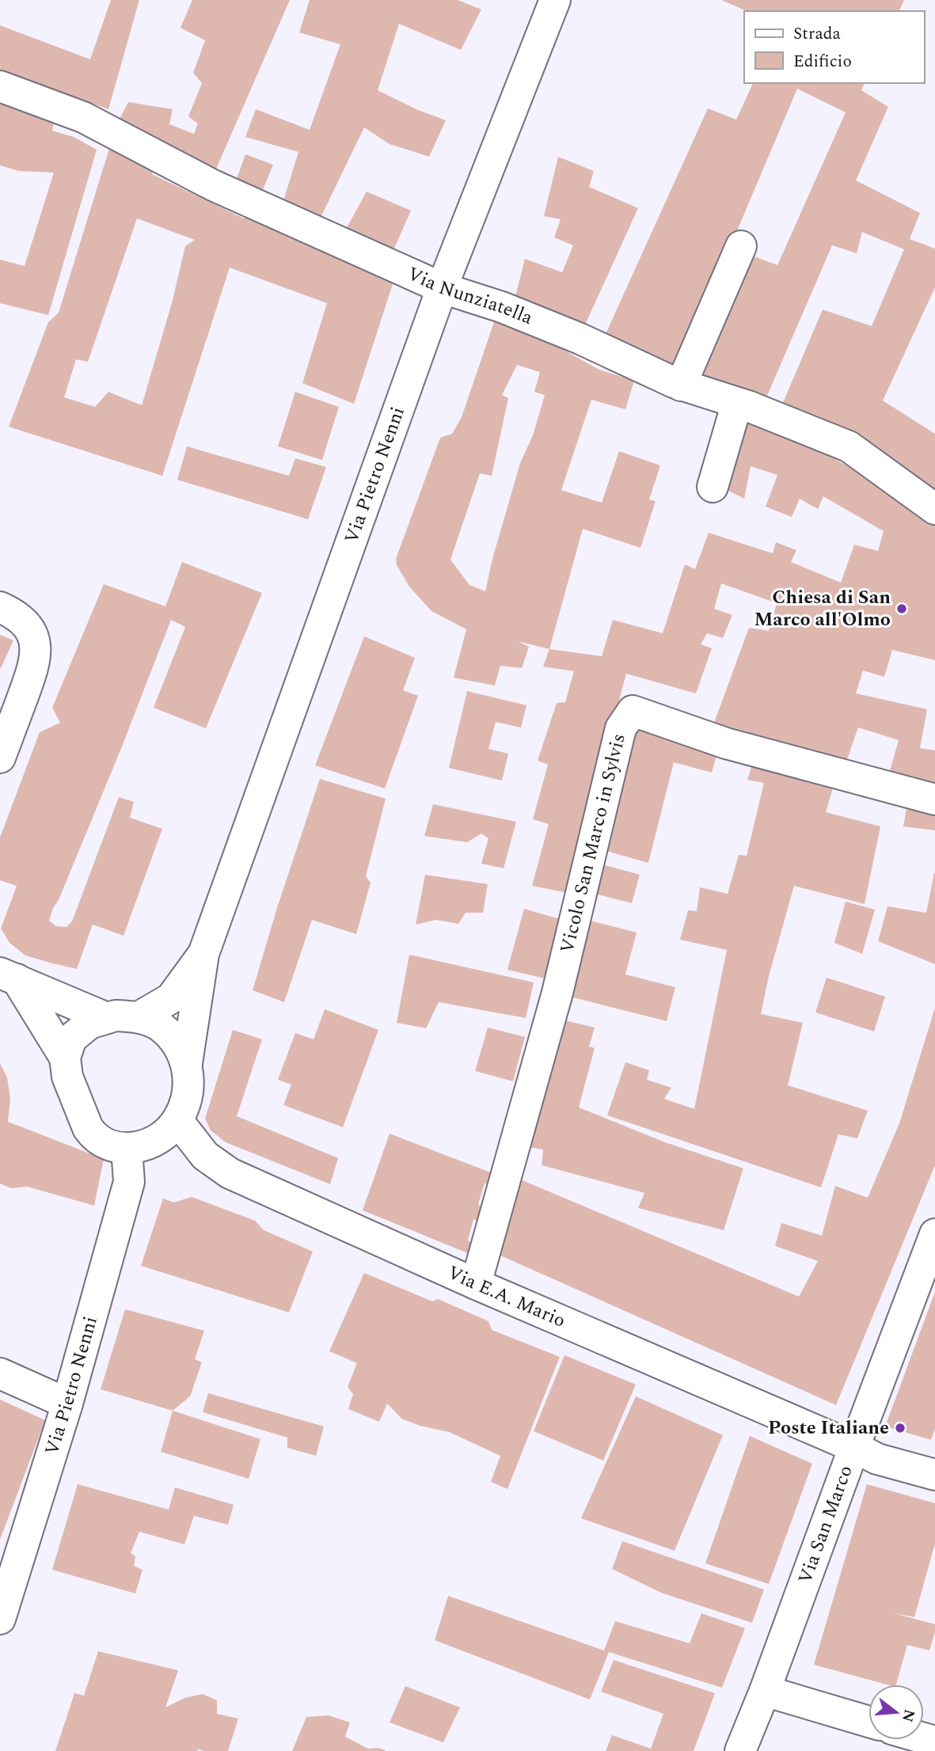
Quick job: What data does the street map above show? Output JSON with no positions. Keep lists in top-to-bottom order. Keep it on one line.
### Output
{"streets":{"street":["Via Nunziatella","Via Pietro Nenni","Vicolo San Marco in Sylvis","Via E.A. Mario","Via San Marco"]},"crossings":[["Via Nunziatella","Via Pietro Nenni"],["Via Pietro Nenni","Via E.A. Mario"],["Vicolo San Marco in Sylvis","Via E.A. Mario"],["Via E.A. Mario","Via San Marco"]],"places":["Chiesa di San Marco all'Olmo","Poste Italiane"],"legend":["Strada","Edificio"],"north":"right"}
